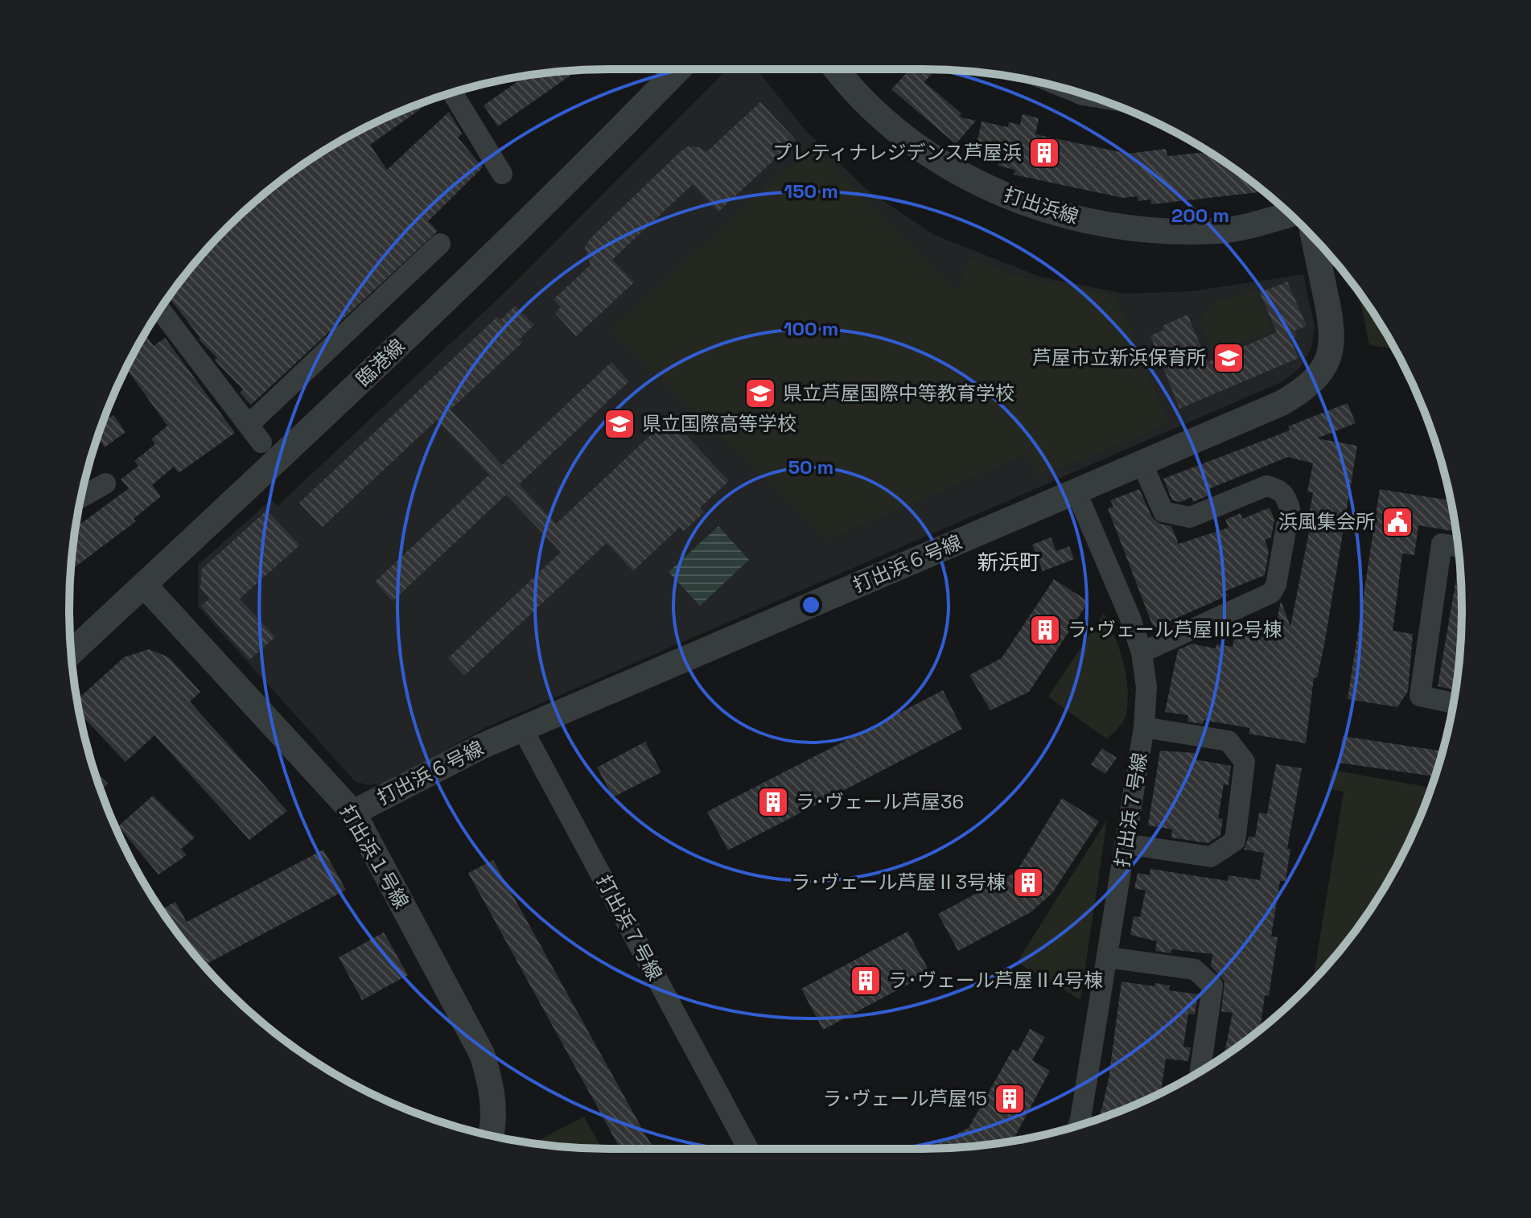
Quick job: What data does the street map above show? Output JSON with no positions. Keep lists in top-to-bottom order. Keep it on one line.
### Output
{"streets":{"street":["打出浜線","臨港線","打出浜６号線","打出浜７号線","打出浜１号線"]},"crossings":[["臨港線","打出浜１号線"],["打出浜６号線","打出浜７号線"],["打出浜６号線","打出浜１号線"]],"districts":["新浜町"],"places":{"building":["プレティナレジデンス芦屋浜","ラ･ヴェール芦屋Ⅲ2号棟","ラ･ヴェール芦屋36","ラ･ヴェール芦屋Ⅱ3号棟","ラ･ヴェール芦屋Ⅱ4号棟","ラ･ヴェール芦屋15"],"school or university":["芦屋市立新浜保育所","県立芦屋国際中等教育学校","県立国際高等学校"],"public building":["浜風集会所"]},"rings":["150 m","200 m","100 m","50 m"]}
